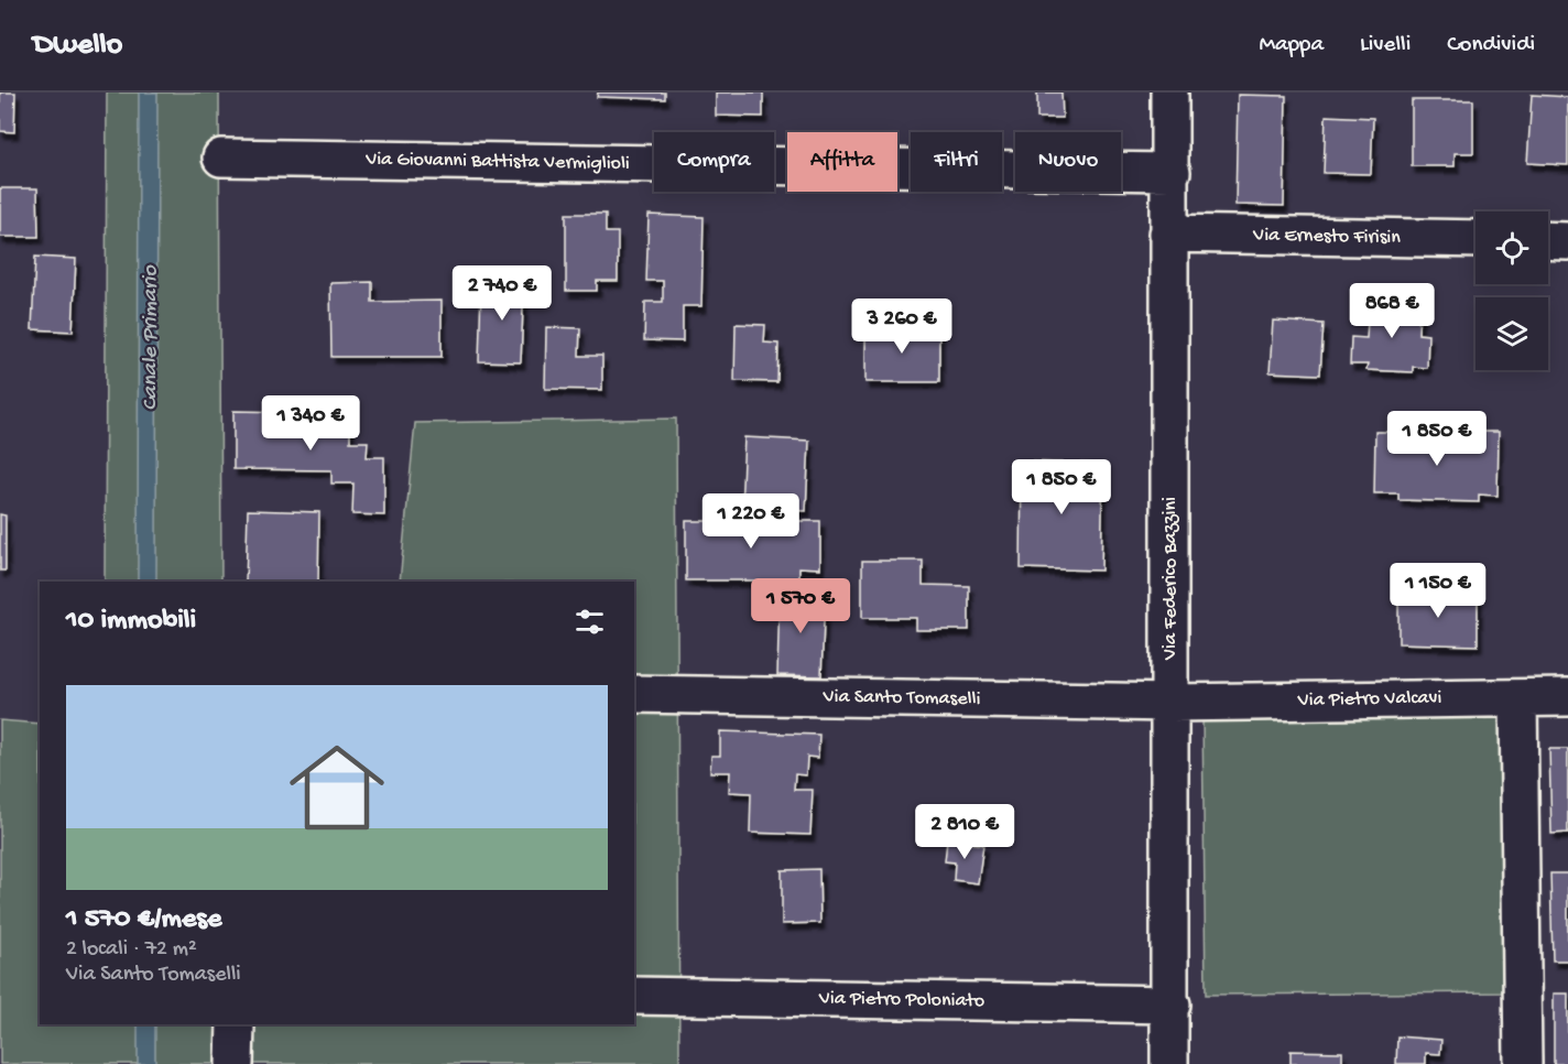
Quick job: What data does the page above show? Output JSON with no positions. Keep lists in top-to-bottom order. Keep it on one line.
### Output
{"streets":{"street":["Via Giovanni Battista Vermiglioli","Via Ernesto Firisin","Via Federico Bazzini","Via Santo Tomaselli","Via Pietro Valcavi","Via Pietro Poloniato"]},"crossings":[["Via Giovanni Battista Vermiglioli","Via Federico Bazzini"],["Via Ernesto Firisin","Via Federico Bazzini"],["Via Federico Bazzini","Via Santo Tomaselli"],["Via Federico Bazzini","Via Pietro Valcavi"],["Via Federico Bazzini","Via Pietro Poloniato"],["Via Santo Tomaselli","Via Pietro Valcavi"]],"water":["Canale Primario"],"page":{"header":"Dwello","nav":["Mappa","Livelli","Condividi"],"chip":["Compra","Affitta","Filtri","Nuovo"],"price":["2 740 €","868 €","3 260 €","1 340 €","1 850 €","1 850 €","1 220 €","1 150 €","1 570 €","2 810 €"],"heading":"10 immobili","list":[{"name":"1 570 €/mese","note":"2 locali · 72 m² · Via Santo Tomaselli"}]}}
